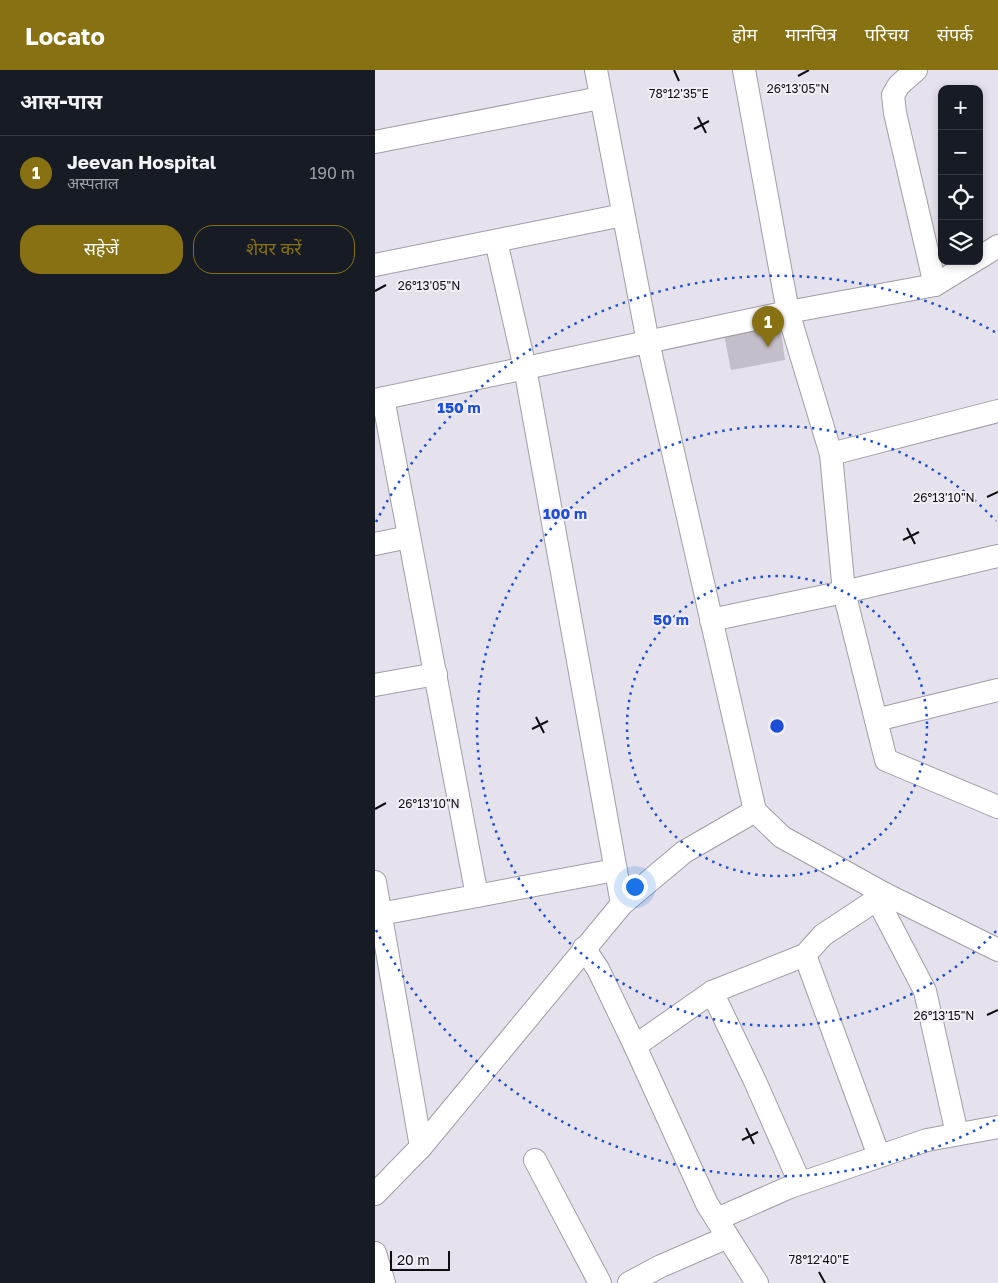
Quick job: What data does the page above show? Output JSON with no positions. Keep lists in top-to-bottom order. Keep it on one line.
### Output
{"scale_bar":"20 m","page":{"header":"Locato","nav":["होम","मानचित्र","परिचय","संपर्क"],"heading":"आस-पास","map_buttons":["+","−"],"list":[{"mark":"1","name":"Jeevan Hospital","note":"अस्पताल","value":"190 m"}],"buttons":["सहेजें","शेयर करें"],"pins":"1","scale":"20 m"},"coordinates":["26°13'05\"N","78°12'35\"E","26°13'10\"N","26°13'15\"N","78°12'40\"E"],"rings":["150 m","100 m","50 m"]}
